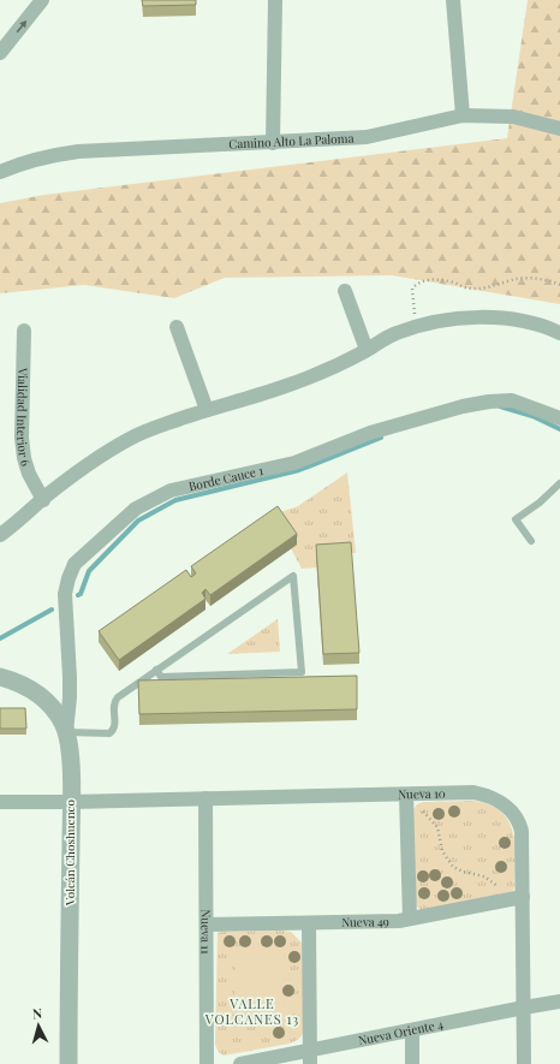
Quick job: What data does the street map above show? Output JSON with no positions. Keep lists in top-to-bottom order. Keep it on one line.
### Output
{"streets":{"street":["Camino Alto La Paloma","Vialidad Interior 6","Borde Cauce 1","Nueva 10","Volcán Choshuenco","Nueva 49","Nueva 11","Nueva Oriente 4"]},"crossings":[["Borde Cauce 1","Volcán Choshuenco"],["Nueva 10","Volcán Choshuenco"],["Nueva 10","Nueva 49"],["Nueva 10","Nueva 11"],["Nueva 10","Nueva Oriente 4"],["Nueva 49","Nueva 11"]],"districts":["VALLE VOLCANES 13"],"north":"top"}
